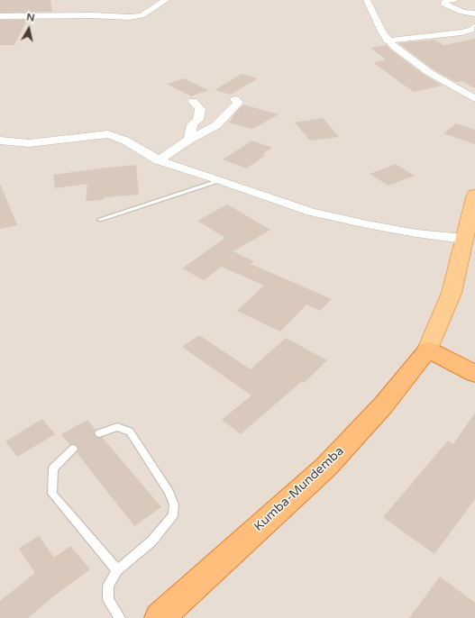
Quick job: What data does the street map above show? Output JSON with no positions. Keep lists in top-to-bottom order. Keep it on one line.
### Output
{"streets":{"highway":["Kumba-Mundemba"]},"north":"top"}
